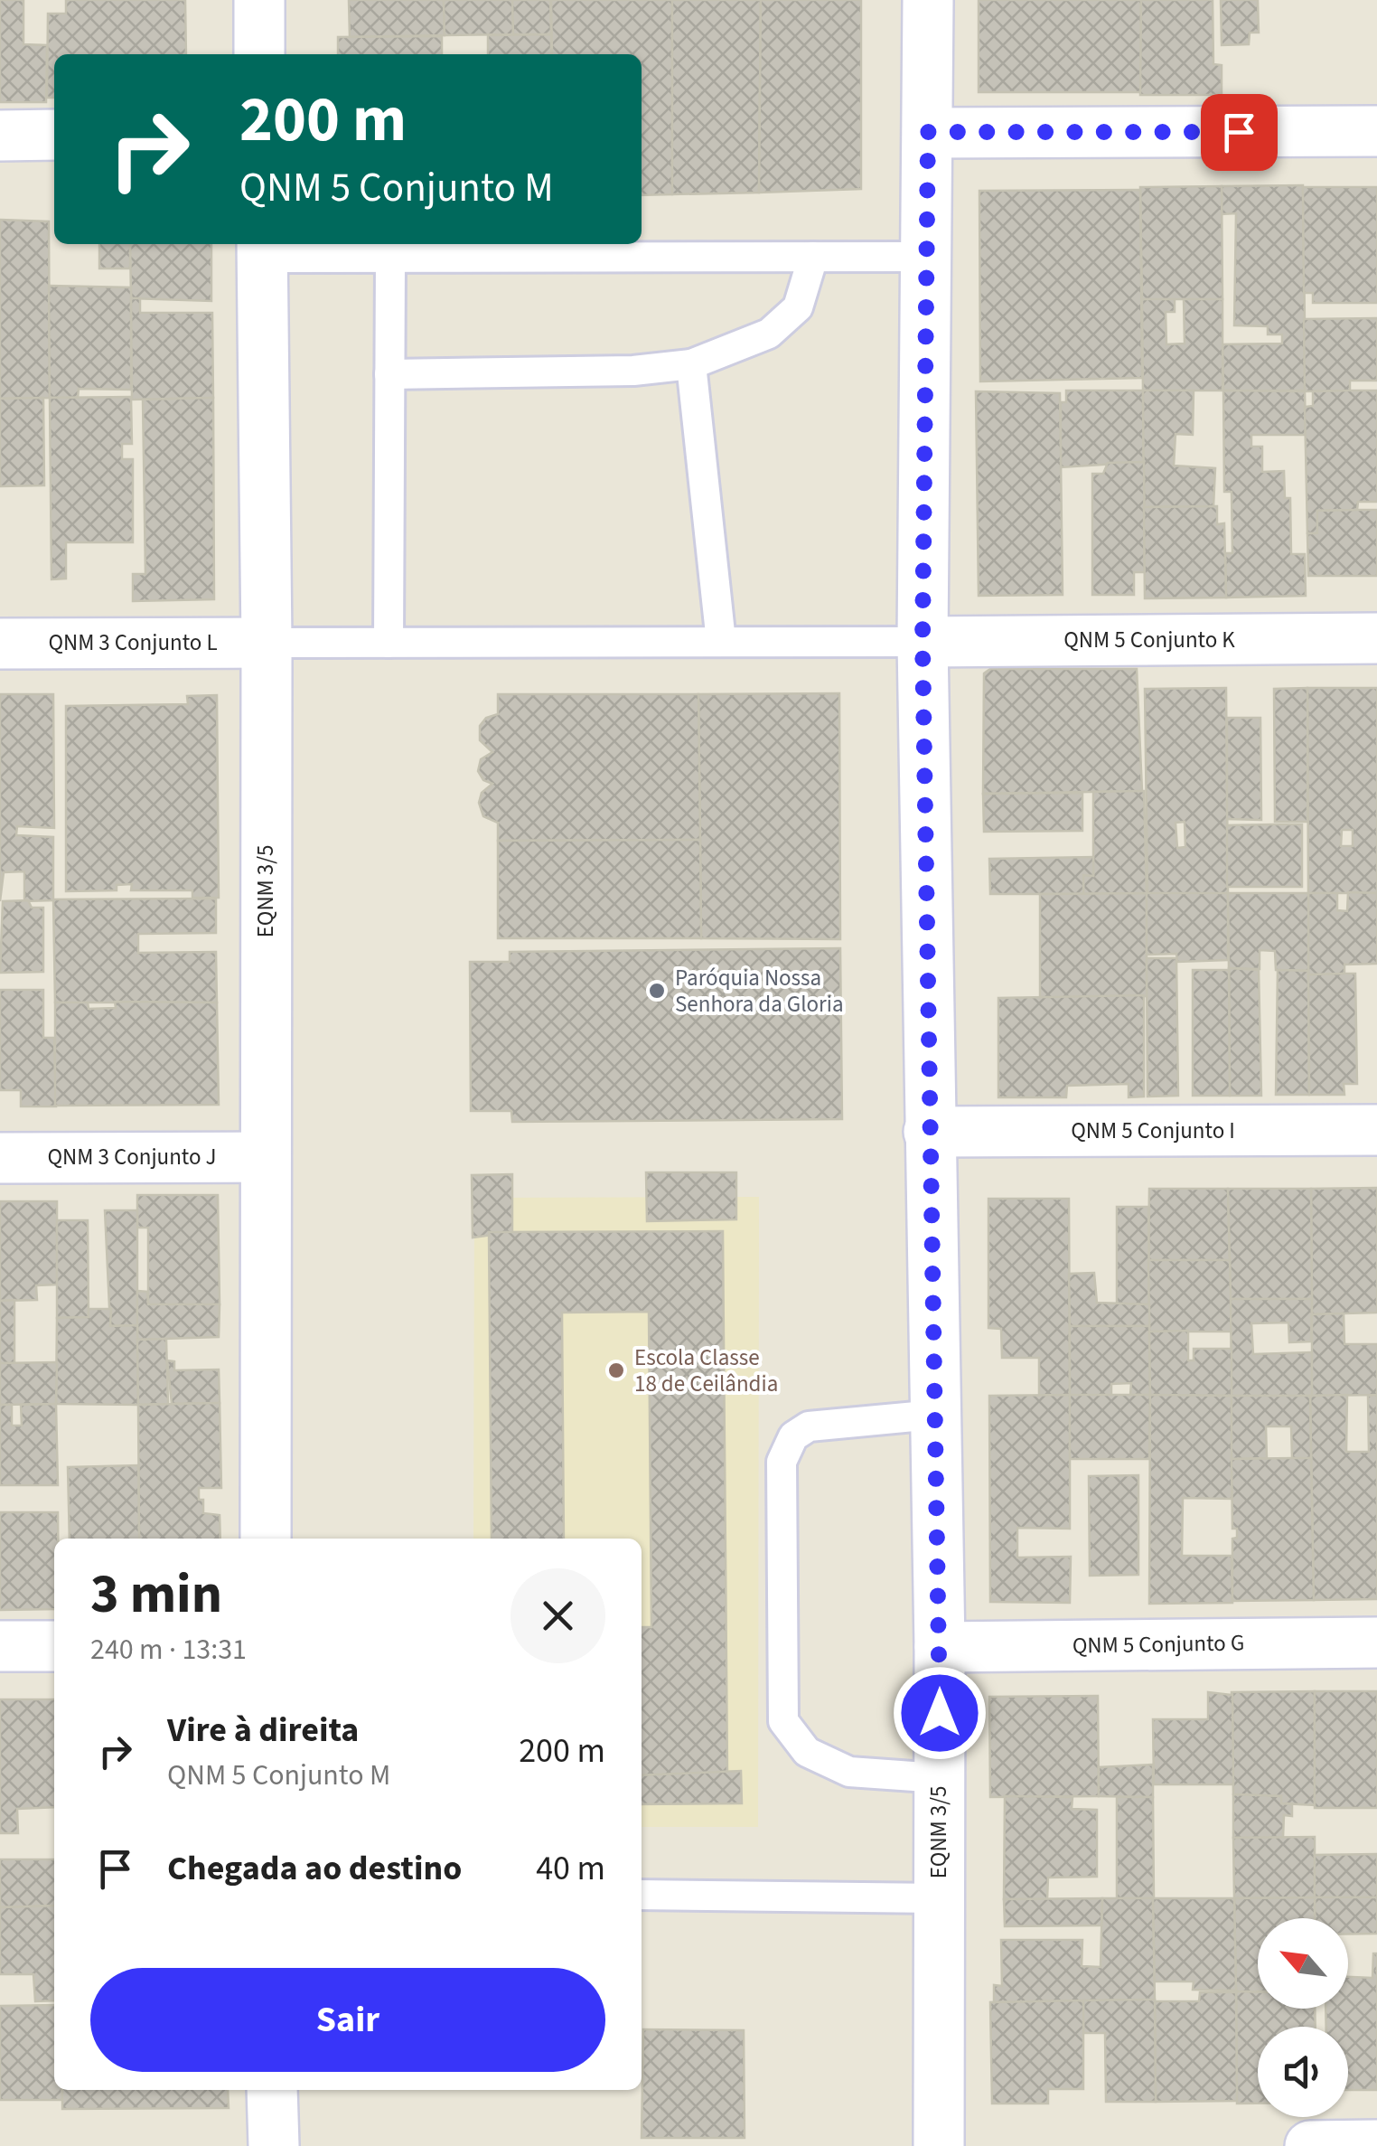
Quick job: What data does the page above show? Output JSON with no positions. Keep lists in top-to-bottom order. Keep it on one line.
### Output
{"streets":{"street":["QNM 5 Conjunto K","QNM 3 Conjunto L","EQNM 3/5","QNM 5 Conjunto I","QNM 3 Conjunto J","QNM 5 Conjunto G"]},"crossings":[["QNM 5 Conjunto K","EQNM 3/5"],["QNM 3 Conjunto L","EQNM 3/5"],["EQNM 3/5","QNM 5 Conjunto I"],["EQNM 3/5","QNM 3 Conjunto J"],["EQNM 3/5","QNM 5 Conjunto G"]],"places":["Paróquia Nossa Senhora da Gloria","Escola Classe 18 de Ceilândia"],"north":"top left","page":{"turn":["200 m","QNM 5 Conjunto M"],"heading":["3 min","240 m · 13:31"],"list":[{"name":"Vire à direita","note":"QNM 5 Conjunto M","value":"200 m"},{"name":"Chegada ao destino","value":"40 m"}],"buttons":"Sair"}}
